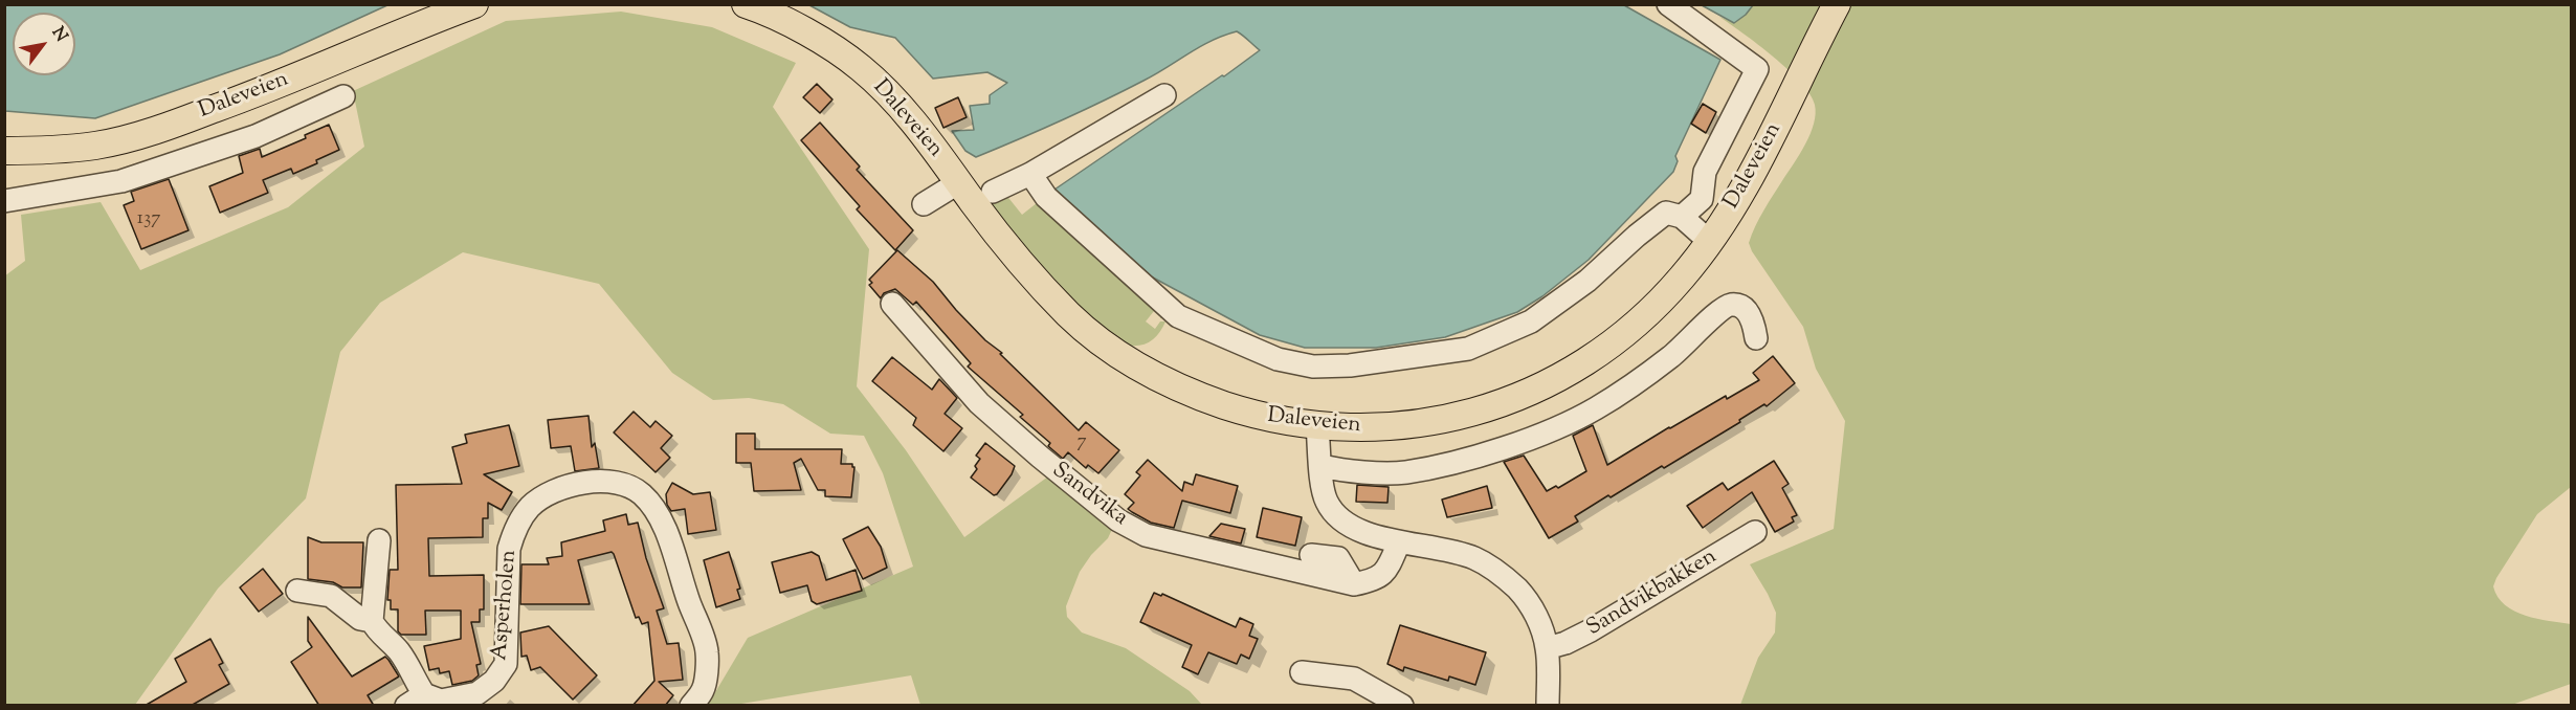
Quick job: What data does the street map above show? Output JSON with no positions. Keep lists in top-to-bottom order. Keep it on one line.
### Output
{"streets":{"main road":["Daleveien"],"street":["Sandvika","Sandvikbakken","Asperholen"]},"house_numbers":["137","7"],"north":"top right"}
